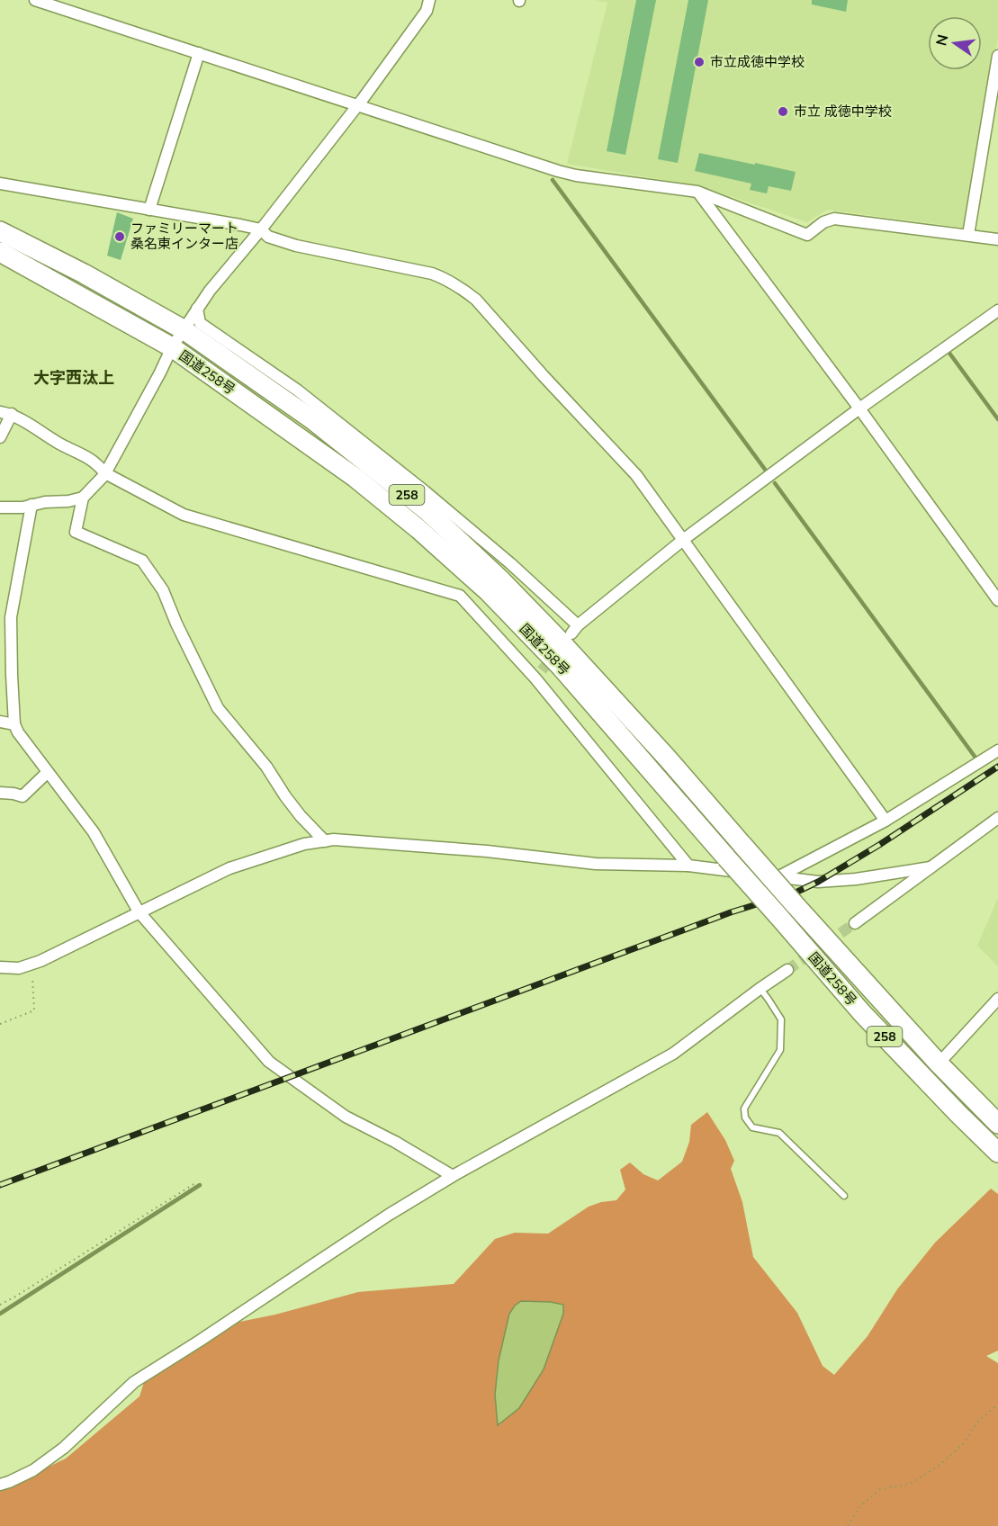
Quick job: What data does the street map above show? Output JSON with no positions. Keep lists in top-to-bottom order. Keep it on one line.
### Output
{"streets":{"highway":["国道258号","258"]},"districts":["大字西汰上"],"places":["市立成徳中学校","市立 成徳中学校","ファミリーマート 桑名東インター店"],"north":"left"}
